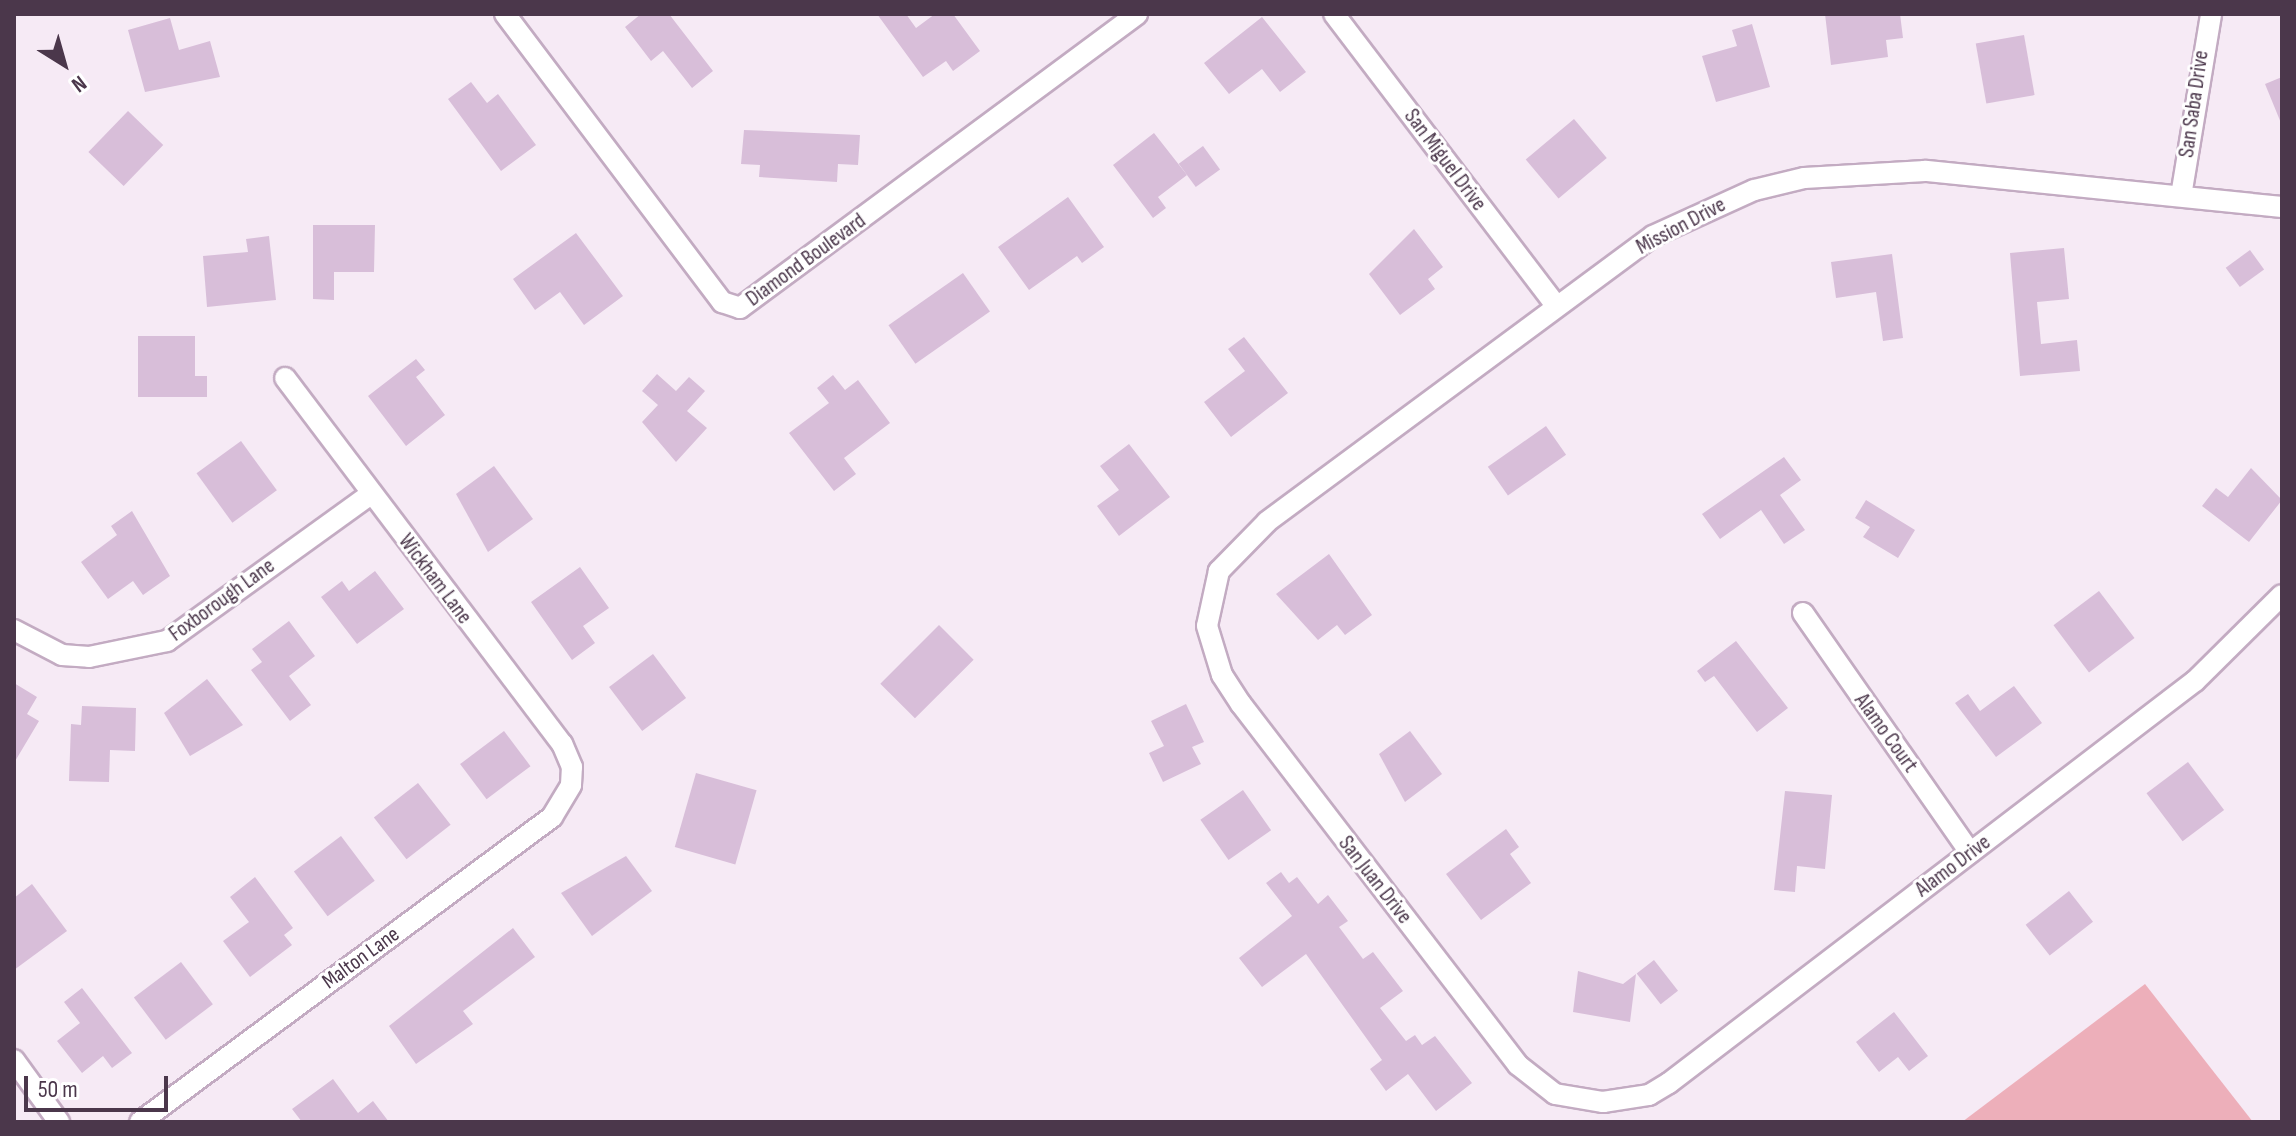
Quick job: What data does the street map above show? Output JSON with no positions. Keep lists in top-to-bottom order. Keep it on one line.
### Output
{"streets":{"street":["San Saba Drive","San Miguel Drive","Mission Drive","Diamond Boulevard","Wickham Lane","Foxborough Lane","Alamo Court","Alamo Drive","San Juan Drive","Malton Lane"]},"crossings":[["San Saba Drive","Mission Drive"],["San Miguel Drive","Mission Drive"],["Mission Drive","San Juan Drive"],["Wickham Lane","Foxborough Lane"],["Wickham Lane","Malton Lane"],["Alamo Court","Alamo Drive"],["Alamo Drive","San Juan Drive"]],"scale_bar":"50 m","north":"bottom right"}
